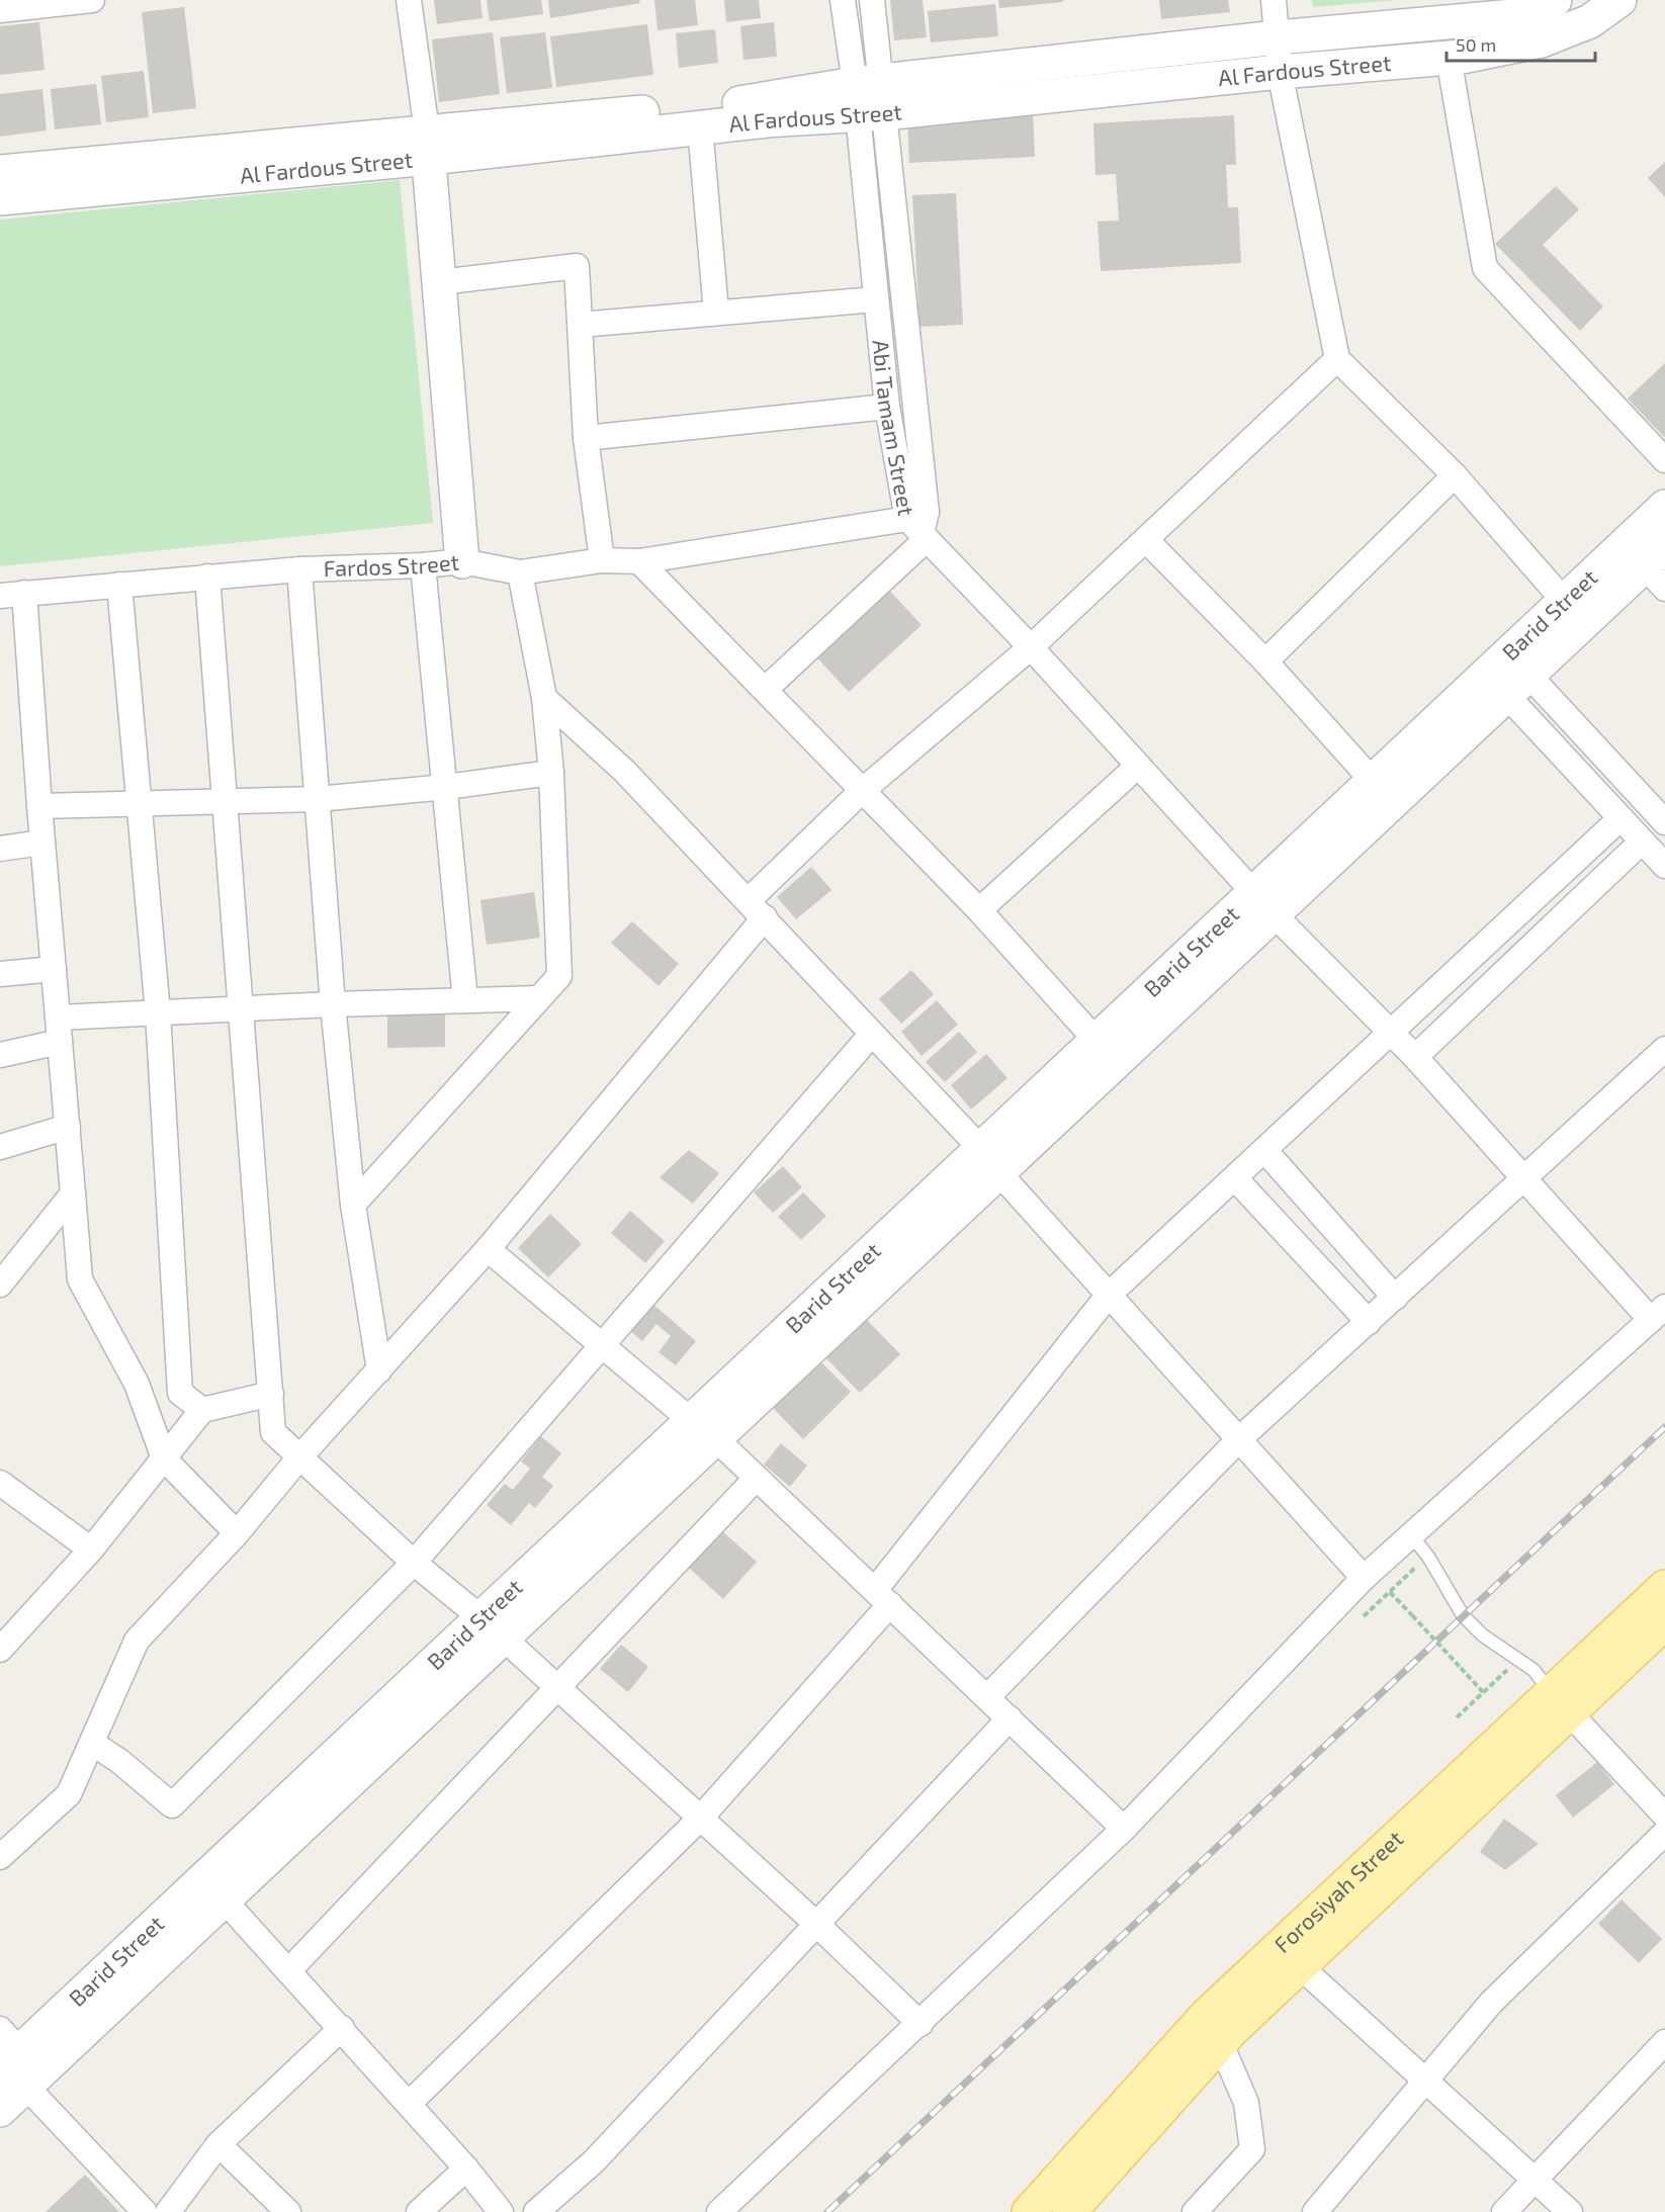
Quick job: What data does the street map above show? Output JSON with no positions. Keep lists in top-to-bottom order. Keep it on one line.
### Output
{"streets":{"main road":["Al Fardous Street","Fardos Street","Barid Street","Forosiyah Street"],"street":["Abi Tamam Street"]},"crossings":[["Al Fardous Street","Abi Tamam Street"],["Al Fardous Street","Fardos Street"]],"scale_bar":"50 m"}
